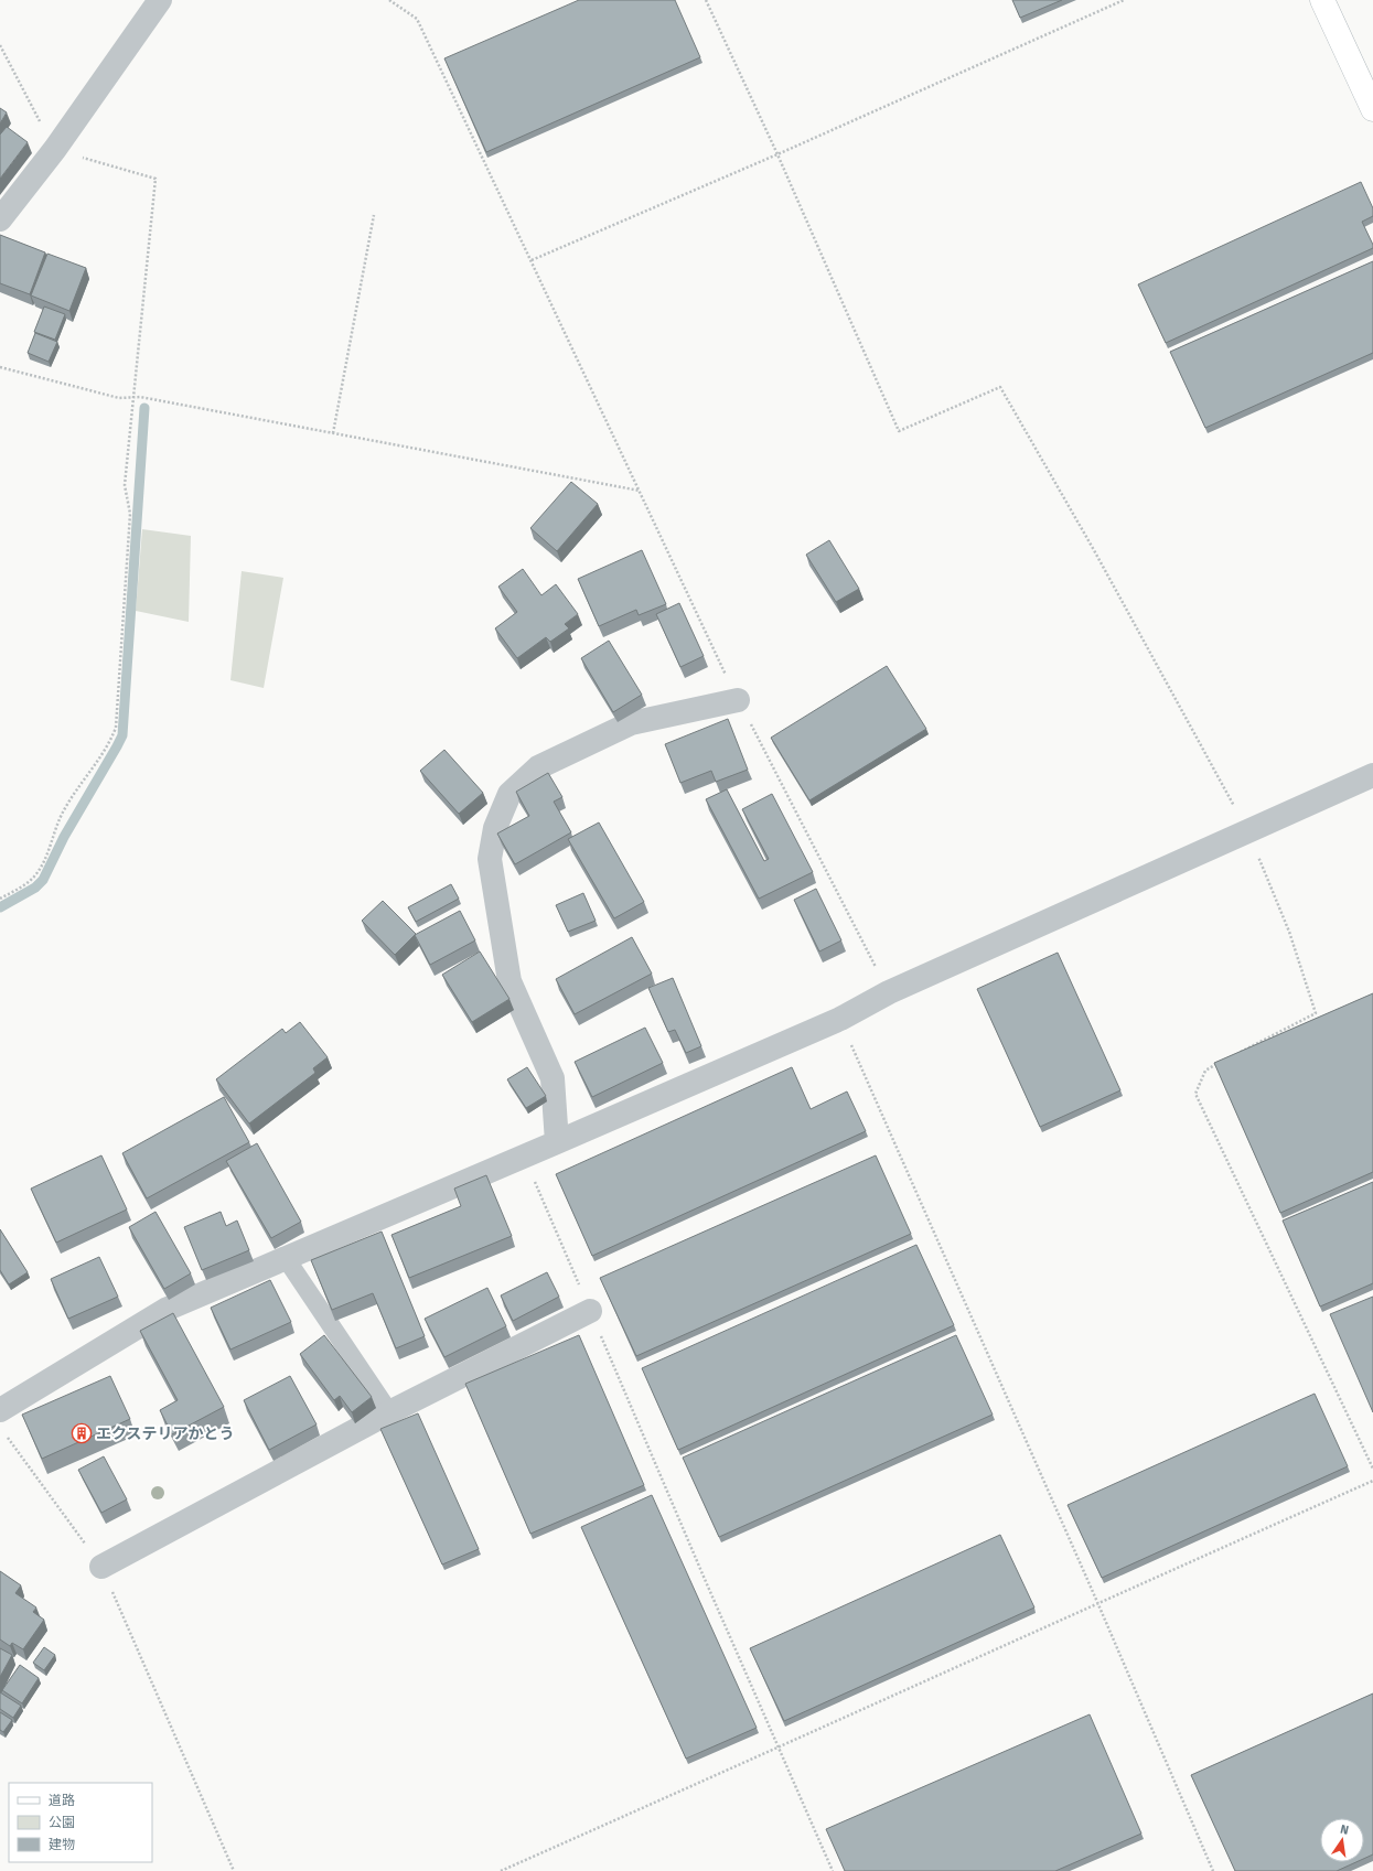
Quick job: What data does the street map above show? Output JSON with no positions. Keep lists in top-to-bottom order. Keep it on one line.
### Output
{"places":{"building":["エクステリアかとう"]},"legend":["道路","公園","建物"],"north":"top"}
